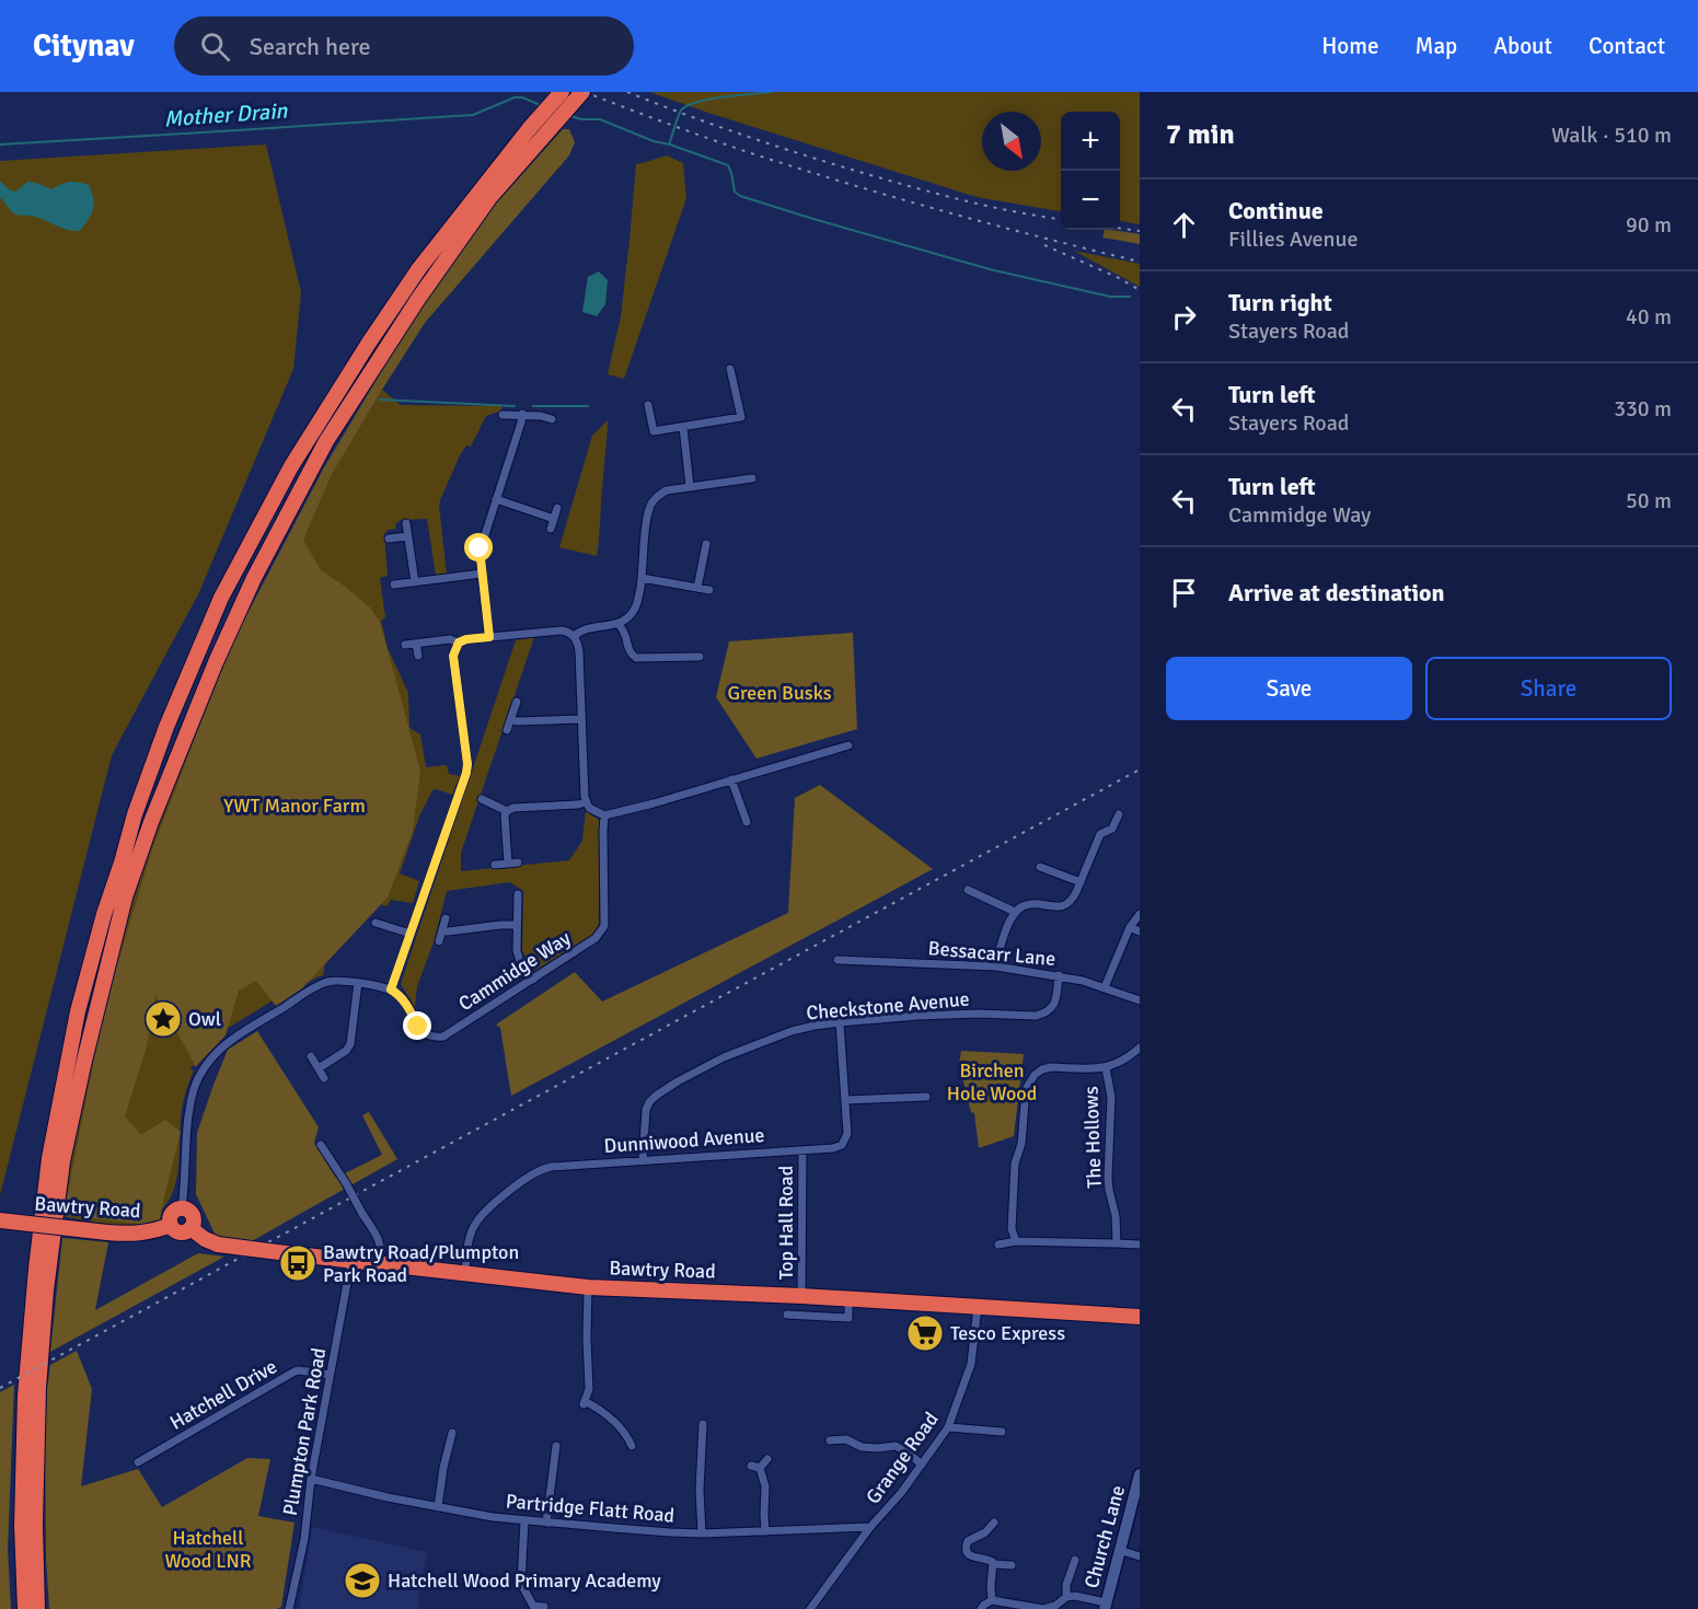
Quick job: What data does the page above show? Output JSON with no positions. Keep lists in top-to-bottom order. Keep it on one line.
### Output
{"streets":{"highway":["Bawtry Road"],"street":["Bessacarr Lane","Cammidge Way","Checkstone Avenue","The Hollows","Dunniwood Avenue","Top Hall Road","Hatchell Drive","Plumpton Park Road","Grange Road","Partridge Flatt Road","Church Lane"]},"crossings":[["Bessacarr Lane","Checkstone Avenue"],["Checkstone Avenue","Dunniwood Avenue"],["Dunniwood Avenue","Bawtry Road"],["Dunniwood Avenue","Top Hall Road"],["Bawtry Road","Top Hall Road"],["Bawtry Road","Plumpton Park Road"],["Bawtry Road","Grange Road"],["Hatchell Drive","Plumpton Park Road"],["Plumpton Park Road","Partridge Flatt Road"],["Grange Road","Partridge Flatt Road"]],"water":["Mother Drain"],"parks":["Green Busks","YWT Manor Farm","Birchen Hole Wood","Hatchell Wood LNR"],"places":{"place":["Owl"],"bus stop":["Bawtry Road/Plumpton Park Road"],"supermarket":["Tesco Express"],"school or university":["Hatchell Wood Primary Academy"]},"north":"bottom right","page":{"header":"Citynav","search":"Search here","nav":["Home","Map","About","Contact"],"heading":["7 min","Walk · 510 m"],"map_buttons":["+","−"],"list":[["Continue","Fillies Avenue","90 m"],["Turn right","Stayers Road","40 m"],["Turn left","Stayers Road","330 m"],["Turn left","Cammidge Way","50 m"],"Arrive at destination"],"buttons":["Save","Share"]}}
